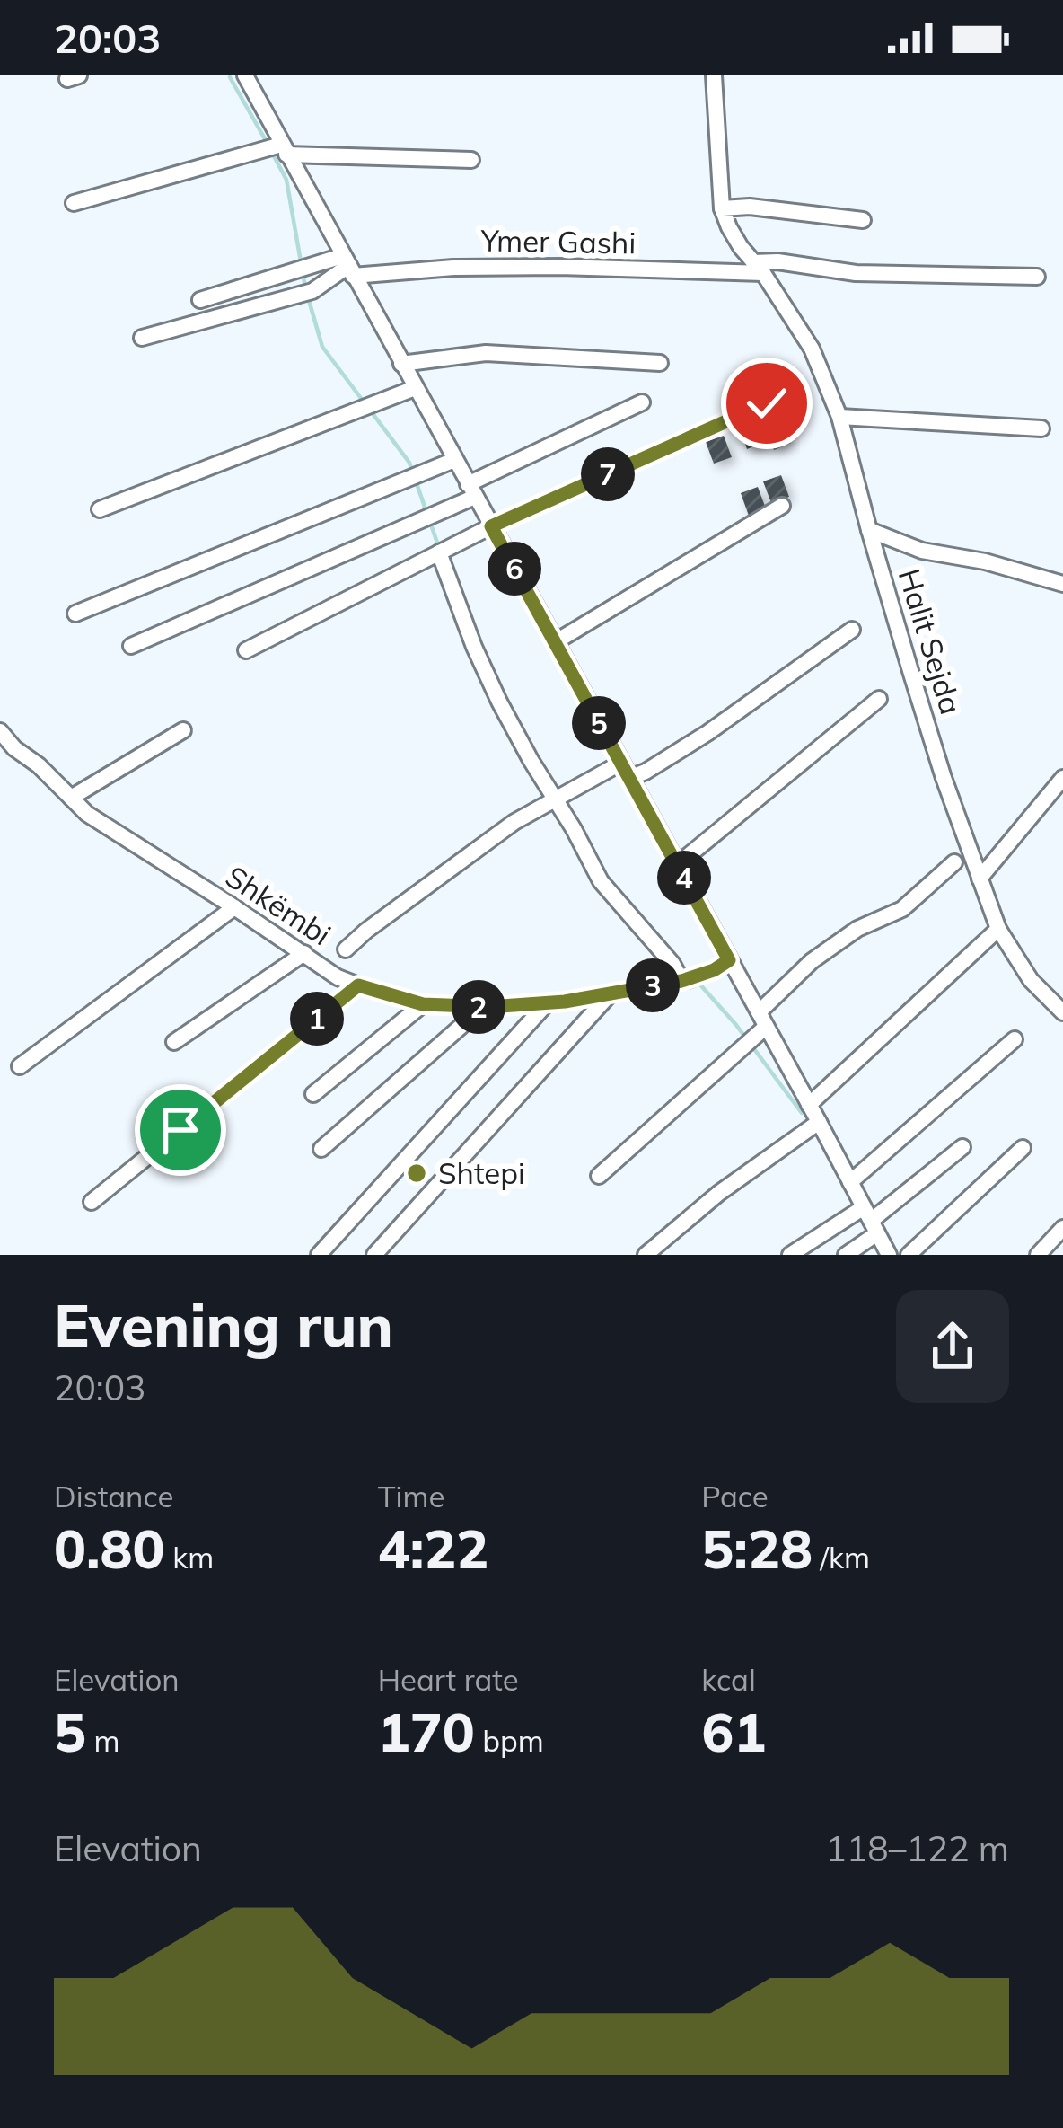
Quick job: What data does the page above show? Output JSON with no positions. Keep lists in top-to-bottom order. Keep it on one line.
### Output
{"streets":{"street":["Ymer Gashi","Halit Sejda","Shkëmbi"]},"crossings":[["Ymer Gashi","Halit Sejda"]],"places":["Shtepi"],"page":{"status":"20:03","pins":["7","6","5","4","3","2","1"],"heading":["Evening run","20:03"],"stats":[["Distance","0.80 km"],["Time","4:22"],["Pace","5:28 /km"],["Elevation","5 m"],["Heart rate","170 bpm"],["kcal","61"]],"chart":["Elevation","118–122 m"]}}
